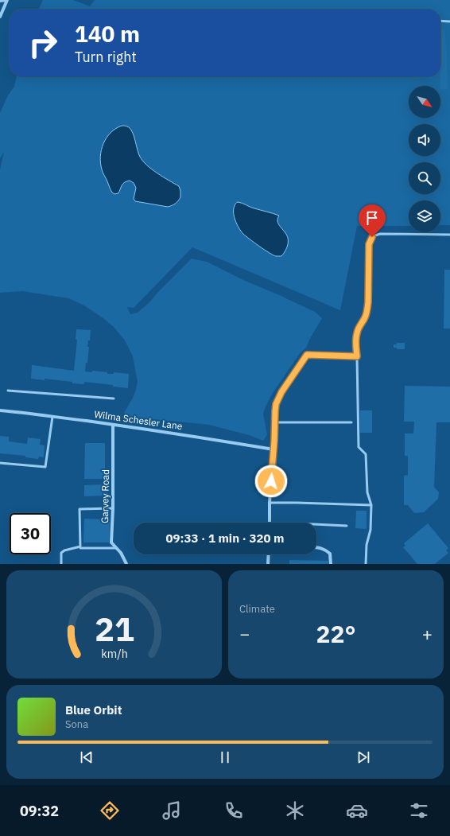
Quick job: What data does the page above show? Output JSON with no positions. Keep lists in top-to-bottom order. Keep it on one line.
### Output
{"streets":{"street":["Wilma Schesler Lane","Garvey Road"]},"crossings":[["Wilma Schesler Lane","Garvey Road"]],"north":"bottom right","page":{"turn":["140 m","Turn right"],"limit":"30","trip":"09:33 · 1 min · 320 m","tile":"Climate","heat":["−","22°","+"],"song":["Blue Orbit","Sona"],"tabs":"09:32","gauge":["21","km/h"]}}
